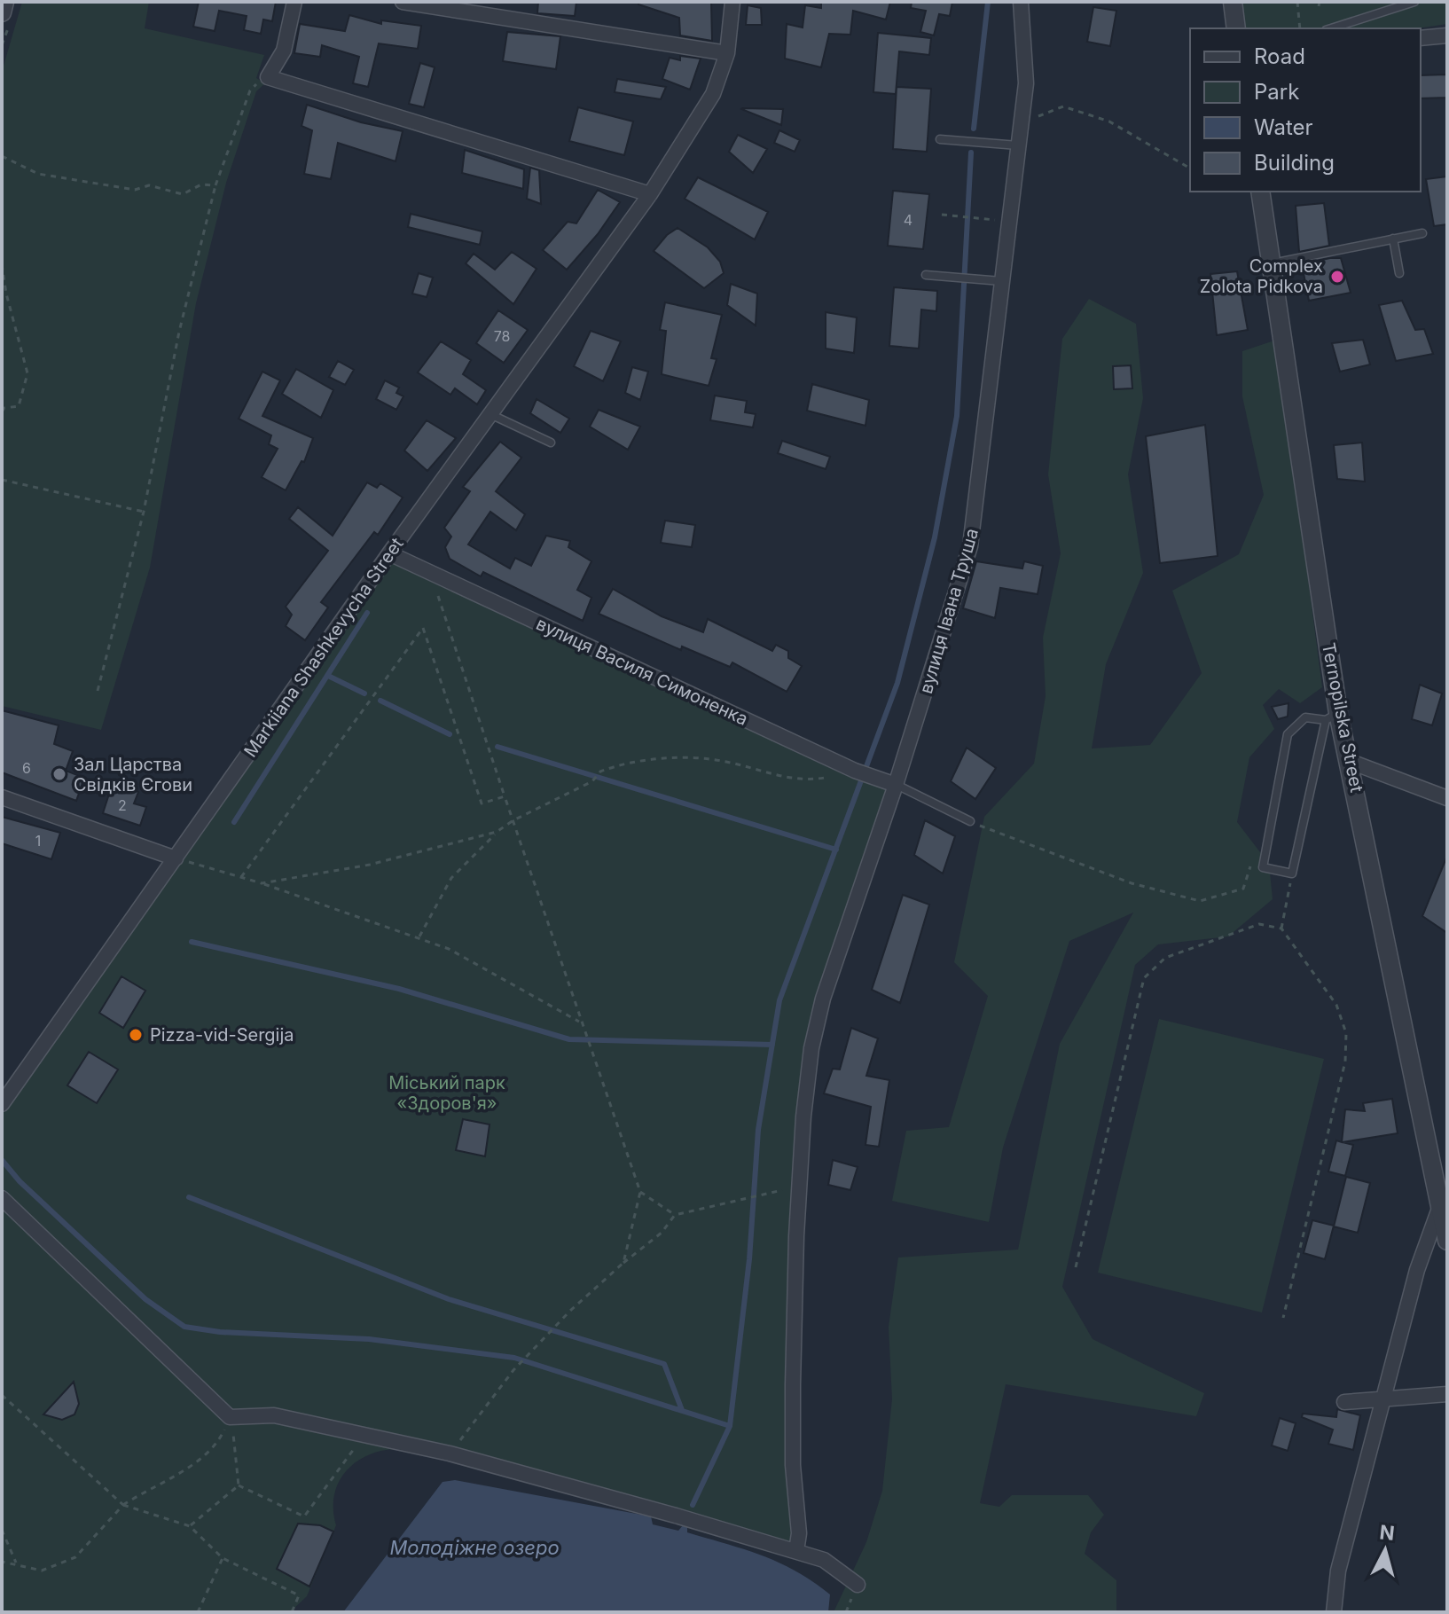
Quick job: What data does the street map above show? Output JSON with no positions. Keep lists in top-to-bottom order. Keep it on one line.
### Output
{"streets":{"street":["вулиця Івана Труша","Markiiana Shashkevycha Street","вулиця Василя Симоненка","Ternopilska Street"]},"crossings":[["вулиця Івана Труша","вулиця Василя Симоненка"],["Markiiana Shashkevycha Street","вулиця Василя Симоненка"]],"water":["Молодіжне озеро"],"parks":["Міський парк «Здоров'я»"],"places":["Complex Zolota Pidkova","Зал Царства Свідків Єгови","Pizza-vid-Sergija"],"house_numbers":["4","78","6","2","1"],"legend":["Road","Park","Water","Building"],"north":"top"}
